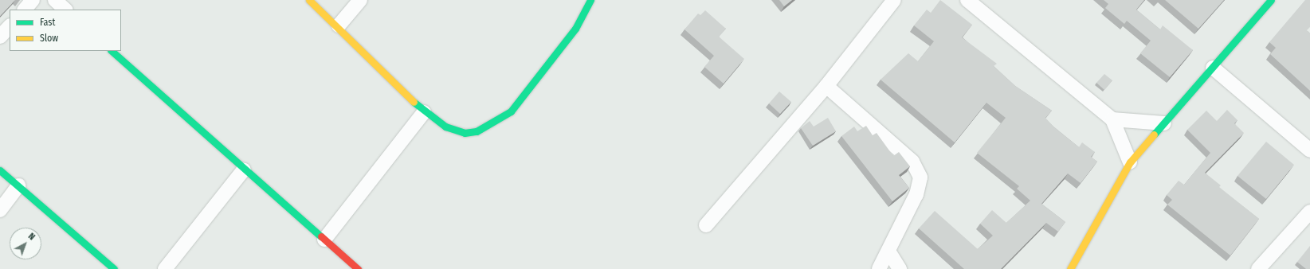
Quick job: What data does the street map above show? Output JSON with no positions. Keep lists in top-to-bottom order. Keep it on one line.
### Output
{"legend":["Fast","Slow"],"north":"top right"}
